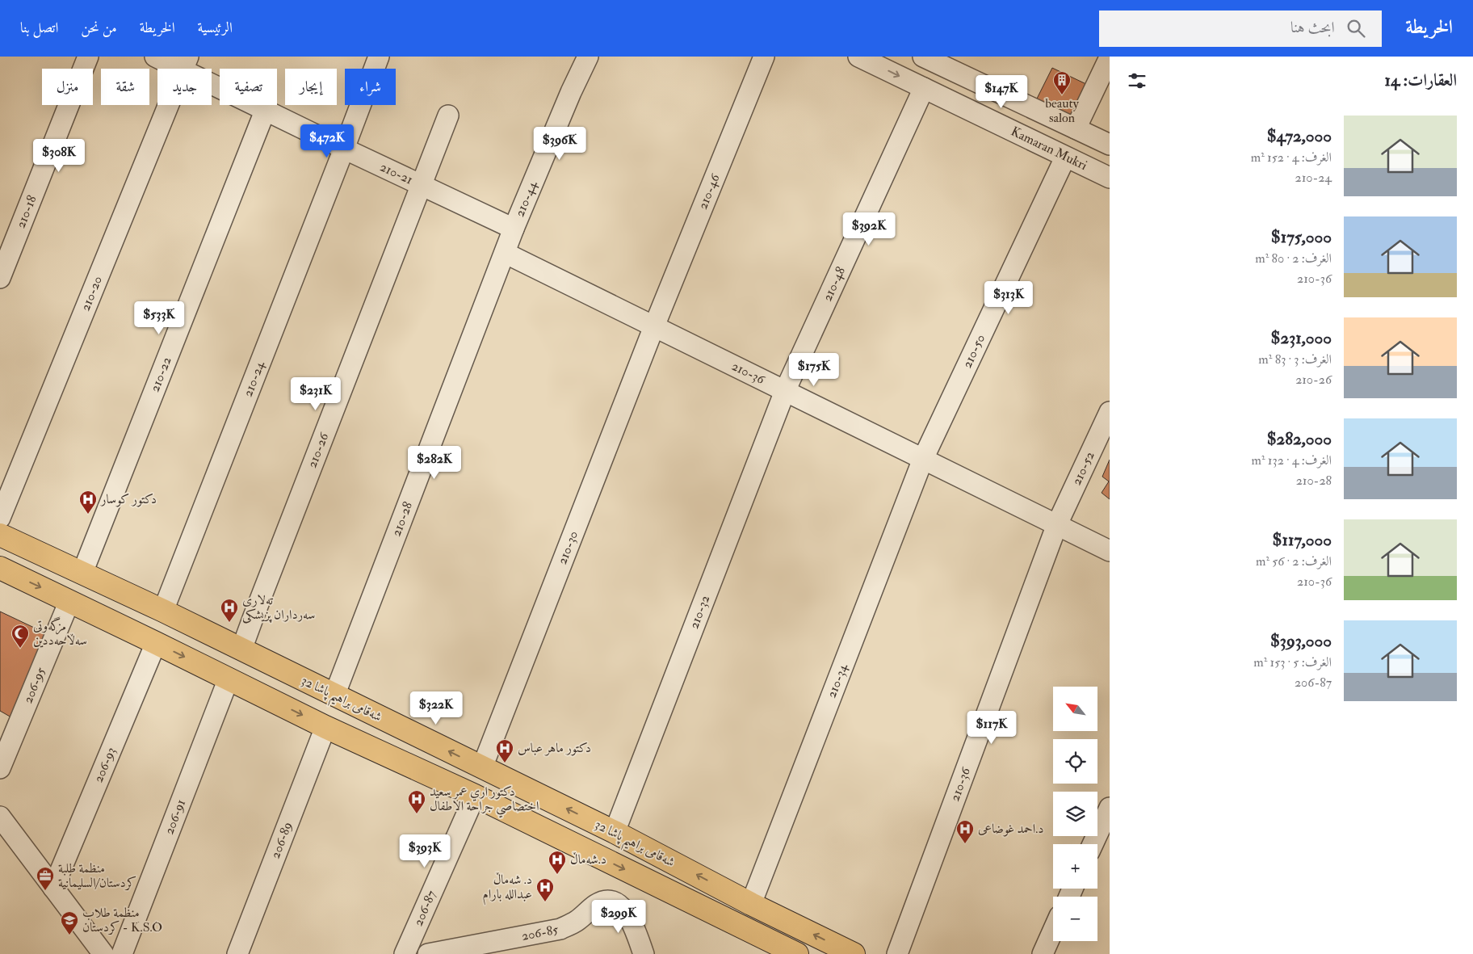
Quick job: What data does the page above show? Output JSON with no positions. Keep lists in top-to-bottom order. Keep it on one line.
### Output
{"streets":{"main road":["شەقامی براهیم پاشا 32"],"street":["Kamaran Mukri","210-21","210-46","210-44","210-18","210-48","210-20","210-50","210-36","210-22","210-24","210-26","210-52","210-28","210-30","210-32","210-34","206-95","206-93","206-91","206-89","206-87","206-85"]},"crossings":[["Kamaran Mukri","210-48"],["Kamaran Mukri","210-50"],["210-21","210-44"],["210-21","210-20"],["210-21","210-22"],["210-21","210-24"],["210-21","210-26"],["210-46","210-36"],["210-46","210-30"],["210-44","210-36"],["210-44","210-28"],["210-48","210-36"],["210-48","210-32"],["210-50","210-36"],["210-50","210-34"],["210-36","210-52"],["210-36","210-28"],["210-36","210-30"],["210-36","210-32"],["210-36","210-34"],["210-22","شەقامی براهیم پاشا 32"],["210-24","شەقامی براهیم پاشا 32"],["210-26","شەقامی براهیم پاشا 32"],["210-28","شەقامی براهیم پاشا 32"],["210-30","شەقامی براهیم پاشا 32"],["210-32","شەقامی براهیم پاشا 32"],["210-34","شەقامی براهیم پاشا 32"],["206-95","شەقامی براهیم پاشا 32"],["شەقامی براهیم پاشا 32","206-93"],["شەقامی براهیم پاشا 32","206-91"],["شەقامی براهیم پاشا 32","206-89"],["شەقامی براهیم پاشا 32","206-87"]],"places":{"building":["beauty salon"],"hospital":["دكتور كوسار","تەلاری سەرداران پزیشکی","دكتور ماهر عباس","دكتور اري عمر سعيد اختصاصي جراحة الاطفال","د.احمد غوضاعی","د.شەماڵ","د. شەماڵ عبداللە بارام"],"mosque":["مزگەوتی سەڵاحەددین"],"office":["منظمة طلبة كردستان/السليمانية"],"school or university":["منظمة طلاب كردستان - K.S.O"]},"north":"top left","page":{"header":"الخريطة","search":"ابحث هنا","nav":["الرئيسية","الخريطة","من نحن","اتصل بنا"],"heading":"العقارات: 14","chip":["شراء","إيجار","تصفية","جديد","شقة","منزل"],"price":["$147K","$472K","$396K","$308K","$392K","$313K","$533K","$175K","$231K","$282K","$322K","$117K","$393K","$299K"],"list":[{"name":"$472,000","note":"الغرف: 4 · 152 m² · 210-24"},{"name":"$175,000","note":"الغرف: 2 · 80 m² · 210-36"},{"name":"$231,000","note":"الغرف: 3 · 83 m² · 210-26"},{"name":"$282,000","note":"الغرف: 4 · 132 m² · 210-28"},{"name":"$117,000","note":"الغرف: 2 · 56 m² · 210-36"},{"name":"$393,000","note":"الغرف: 5 · 153 m² · 206-87"}],"map_buttons":["+","−"]}}
